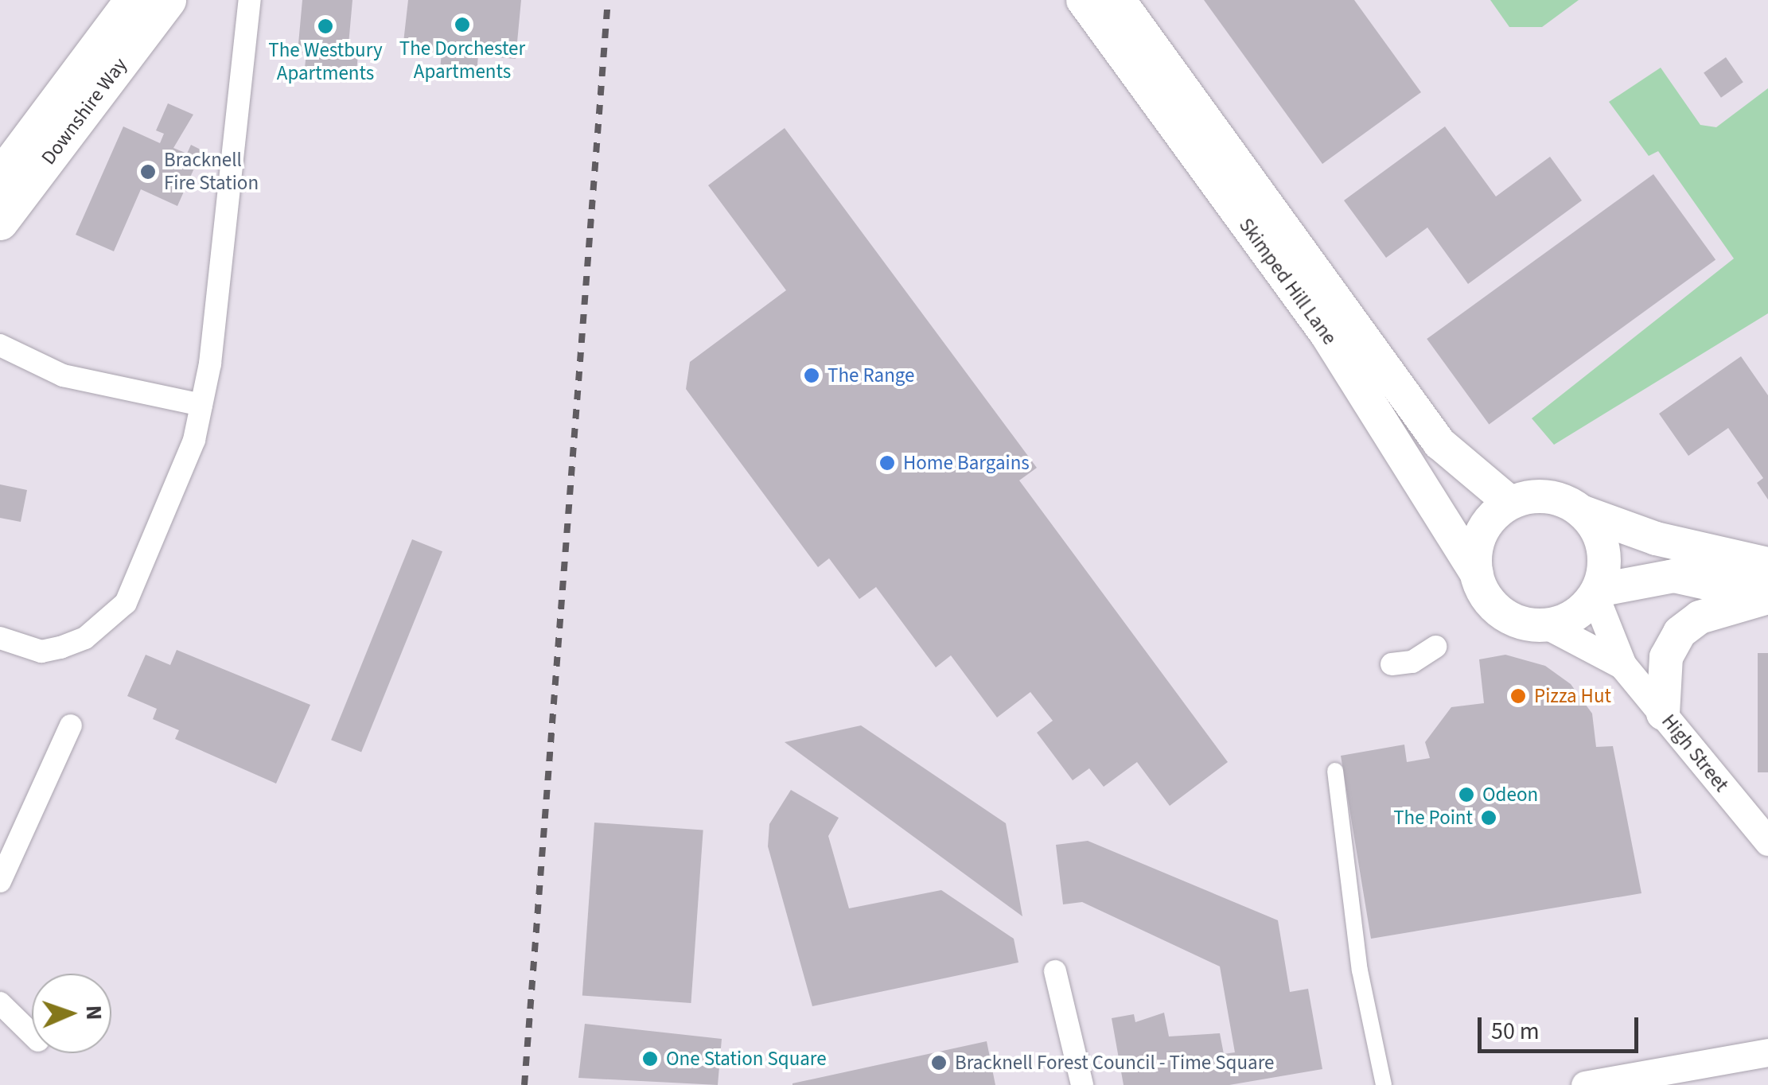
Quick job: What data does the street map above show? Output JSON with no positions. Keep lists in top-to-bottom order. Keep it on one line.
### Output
{"streets":{"highway":["Downshire Way"],"main road":["Skimped Hill Lane"],"street":["High Street"]},"crossings":[["Skimped Hill Lane","High Street"]],"places":["The Dorchester Apartments","The Westbury Apartments","Bracknell Fire Station","The Range","Home Bargains","Pizza Hut","Odeon","The Point","One Station Square","Bracknell Forest Council - Time Square"],"scale_bar":"50 m","north":"right"}
